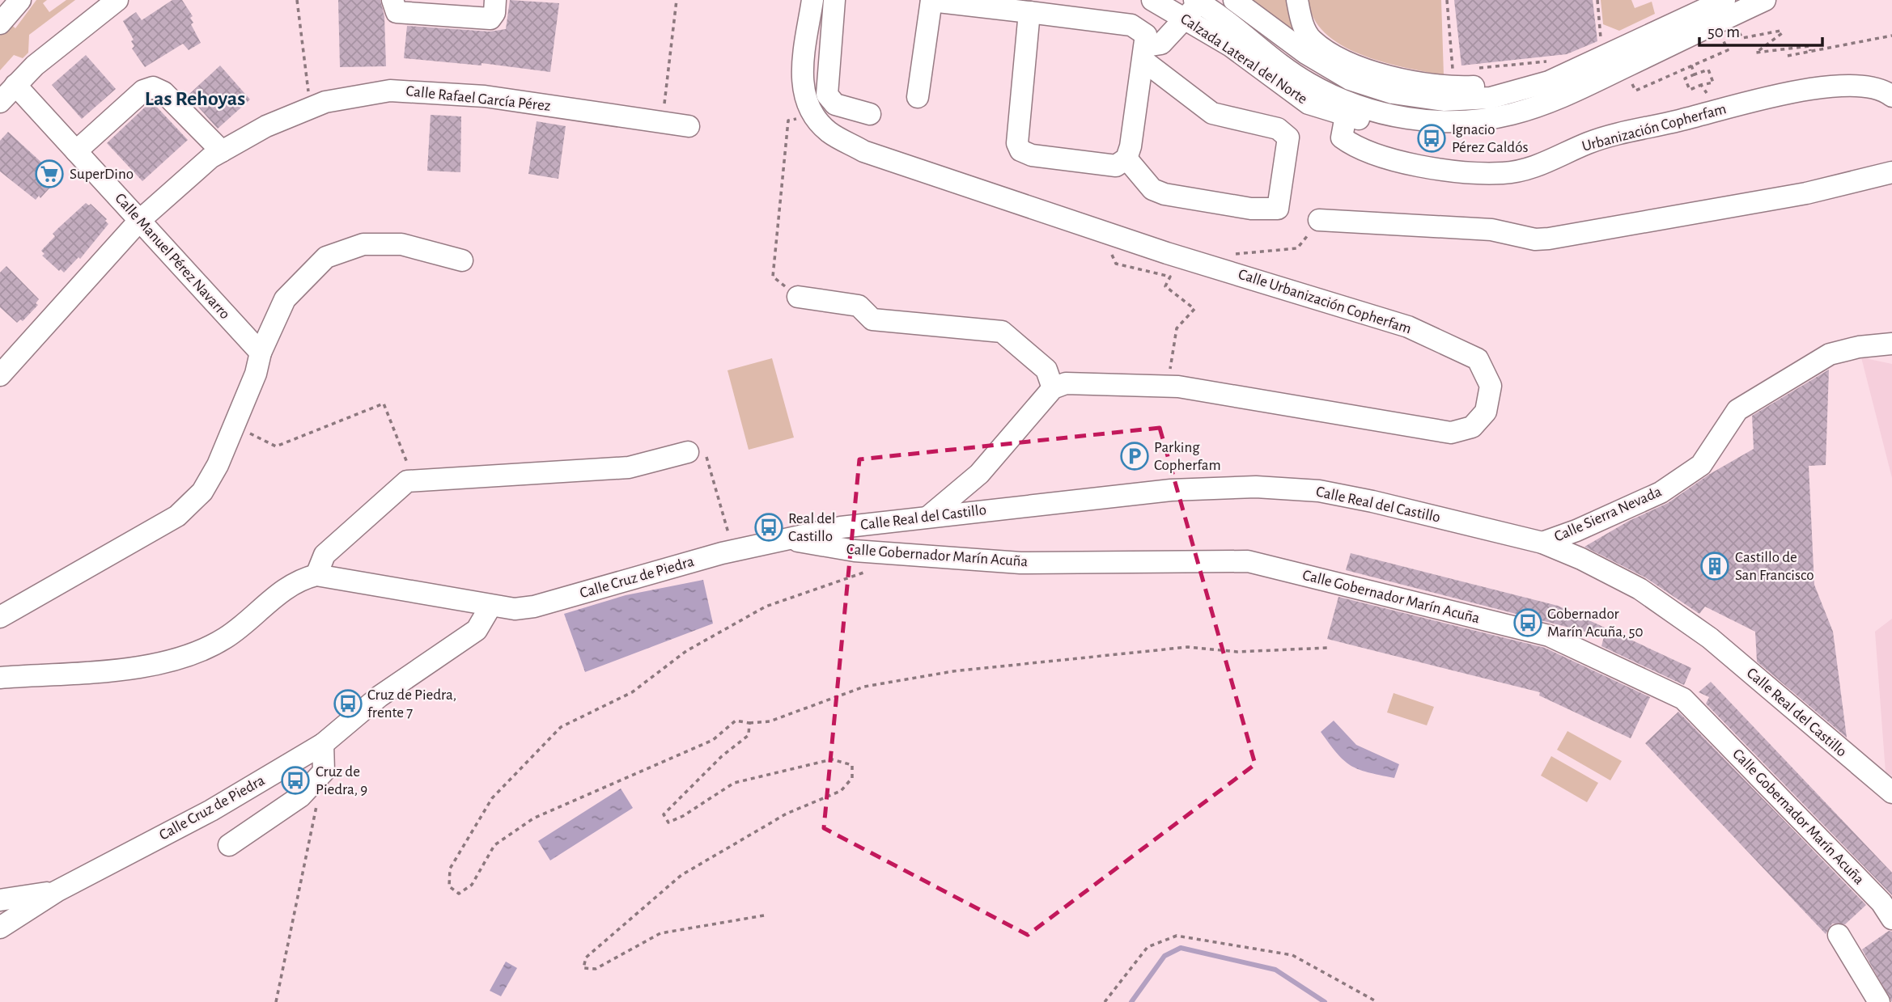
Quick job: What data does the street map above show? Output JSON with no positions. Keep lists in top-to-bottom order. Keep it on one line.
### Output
{"streets":{"street":["Calzada Lateral del Norte","Calle Rafael García Pérez","Urbanización Copherfam","Calle Manuel Pérez Navarro","Calle Urbanización Copherfam","Calle Real del Castillo","Calle Sierra Nevada","Calle Gobernador Marín Acuña","Calle Cruz de Piedra"]},"crossings":[["Calzada Lateral del Norte","Urbanización Copherfam"],["Calle Rafael García Pérez","Calle Manuel Pérez Navarro"],["Calle Real del Castillo","Calle Sierra Nevada"],["Calle Real del Castillo","Calle Gobernador Marín Acuña"],["Calle Real del Castillo","Calle Cruz de Piedra"],["Calle Gobernador Marín Acuña","Calle Cruz de Piedra"]],"districts":["Las Rehoyas"],"places":{"bus stop":["Ignacio Pérez Galdós","Real del Castillo","Gobernador Marín Acuña, 50","Cruz de Piedra, frente 7","Cruz de Piedra, 9"],"supermarket":["SuperDino"],"parking":["Parking Copherfam"],"building":["Castillo de San Francisco"]},"scale_bar":"50 m"}
